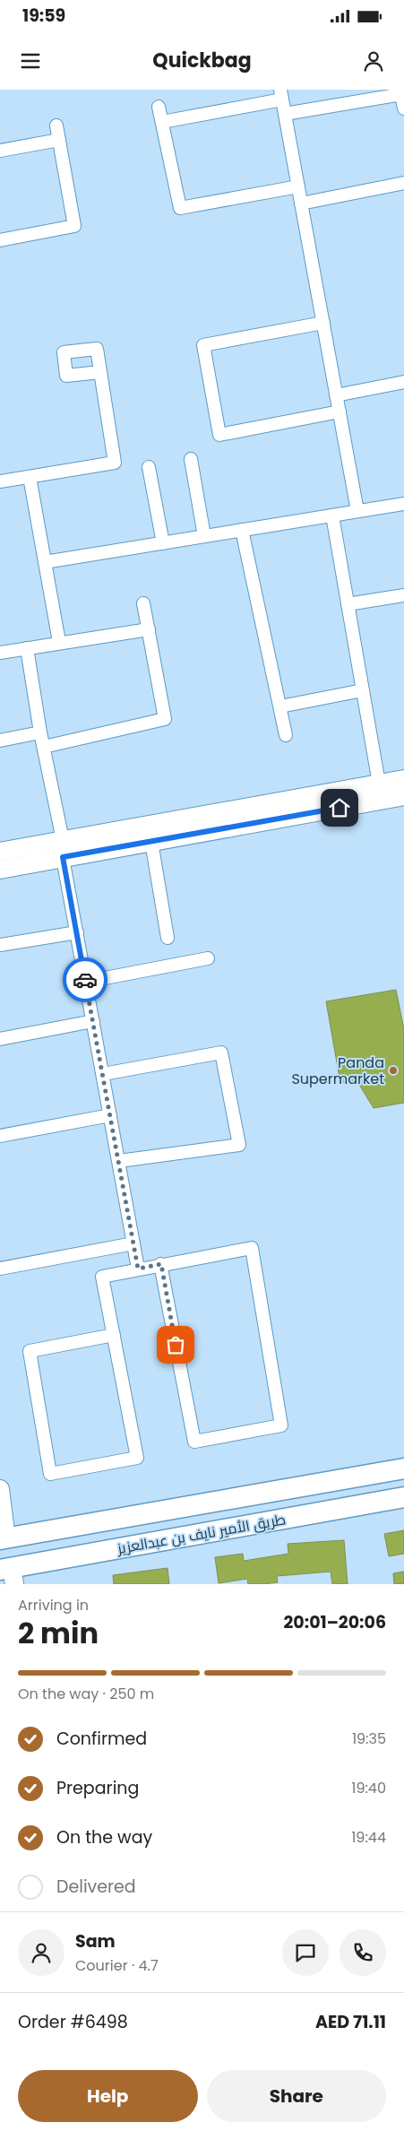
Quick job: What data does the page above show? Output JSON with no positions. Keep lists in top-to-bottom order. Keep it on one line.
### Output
{"streets":{"main road":["طريق الأمير نايف بن عبدالعزيز"]},"places":["Panda Supermarket"],"page":{"status":"19:59","header":"Quickbag","heading":["2 min","Arriving in","20:01–20:06"],"panel":["Sam","Courier · 4.7","Order #6498","AED 71.11"],"bar":"On the way · 250 m","list":[["Confirmed","19:35"],["Preparing","19:40"],["On the way","19:44"],"Delivered"],"buttons":["Help","Share"]}}
